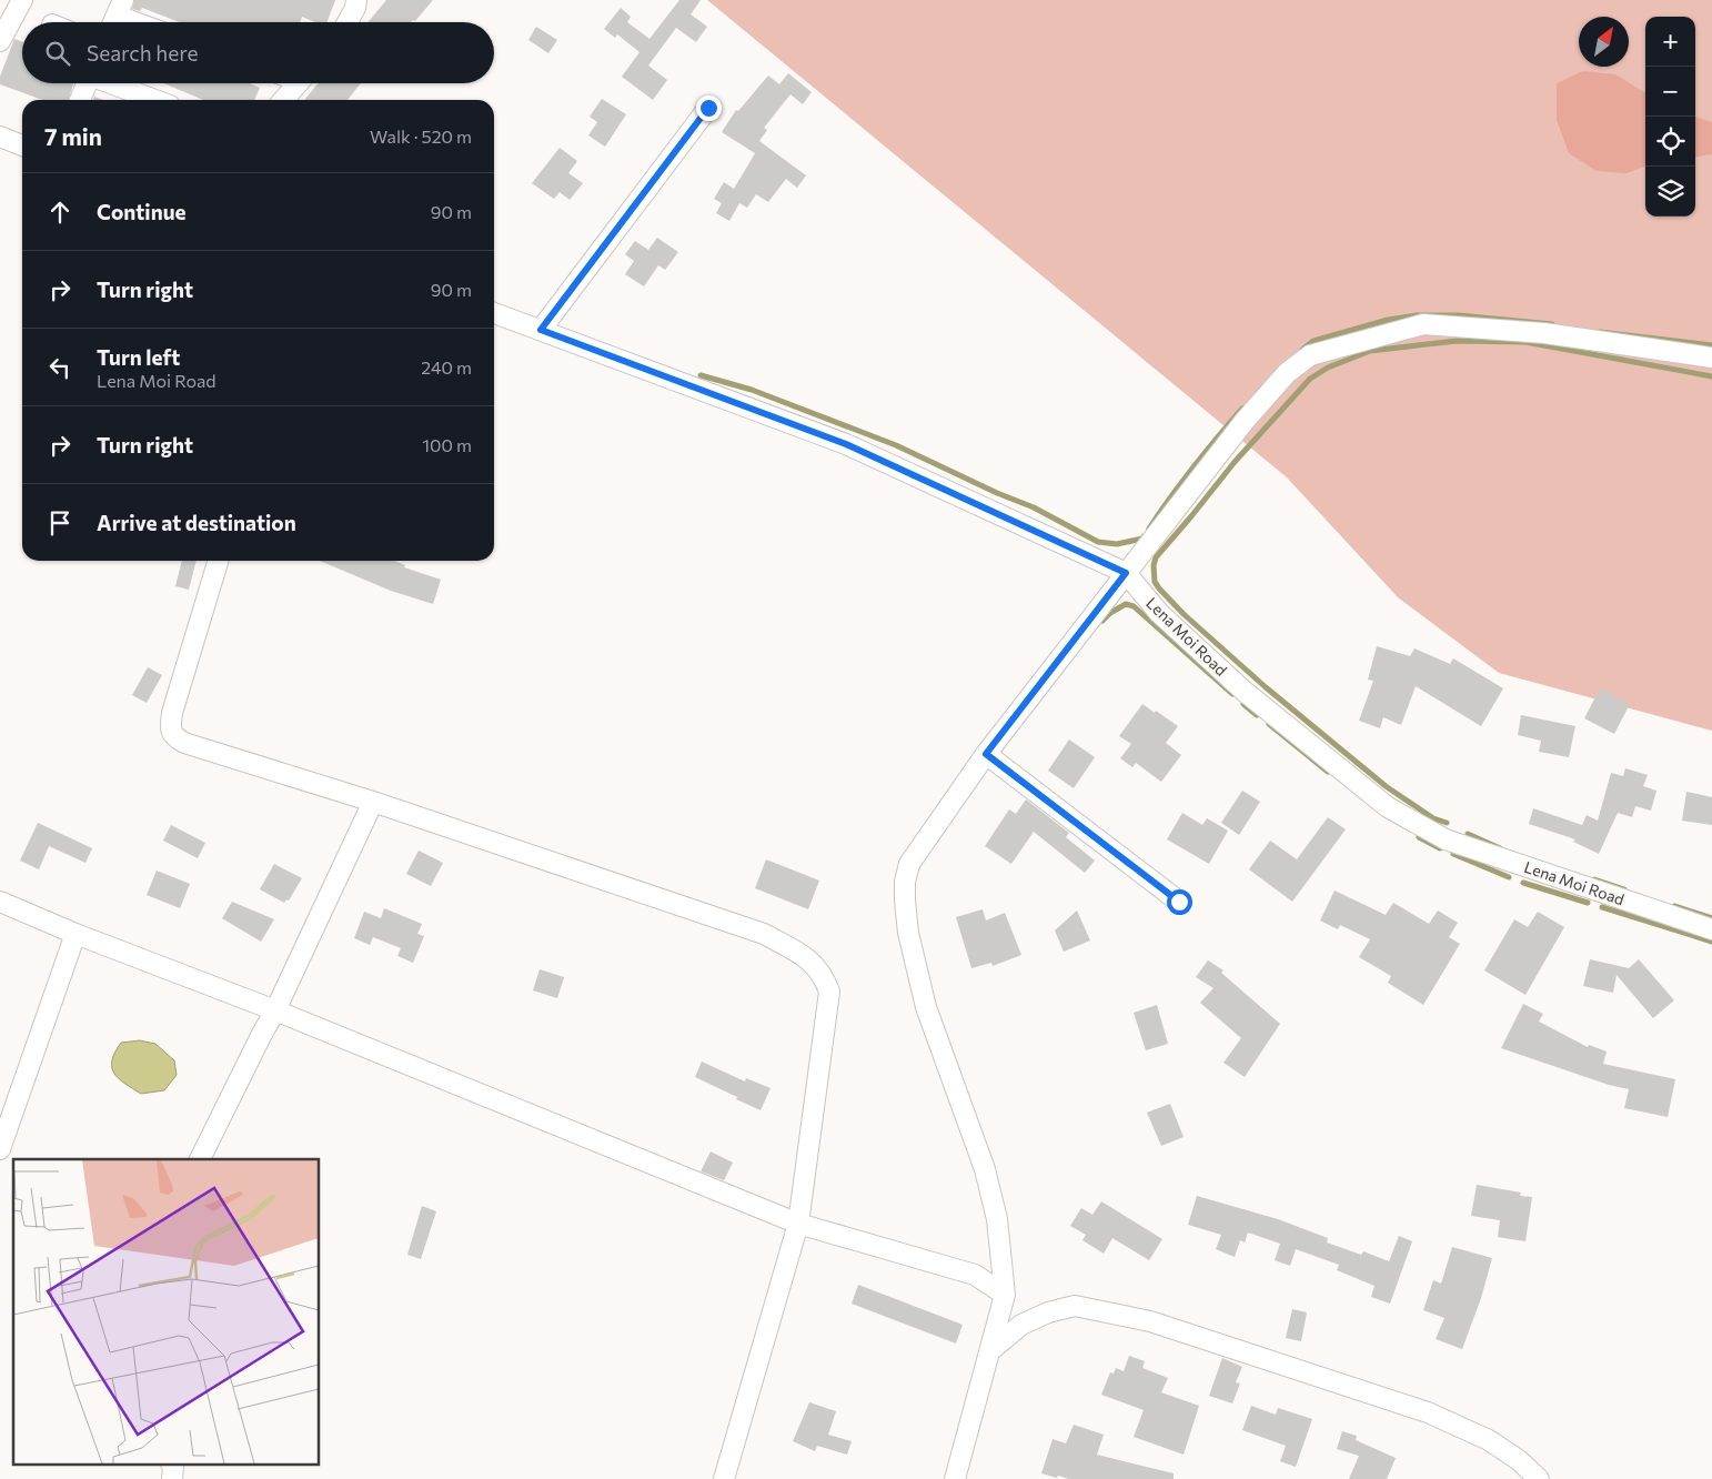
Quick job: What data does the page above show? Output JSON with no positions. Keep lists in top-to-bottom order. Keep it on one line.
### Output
{"streets":{"street":["Lena Moi Road"]},"north":"top right","page":{"map_buttons":["+","−"],"search":"Search here","heading":["7 min","Walk · 520 m"],"list":[["Continue","90 m"],["Turn right","90 m"],["Turn left","Lena Moi Road","240 m"],["Turn right","100 m"],"Arrive at destination"]}}
